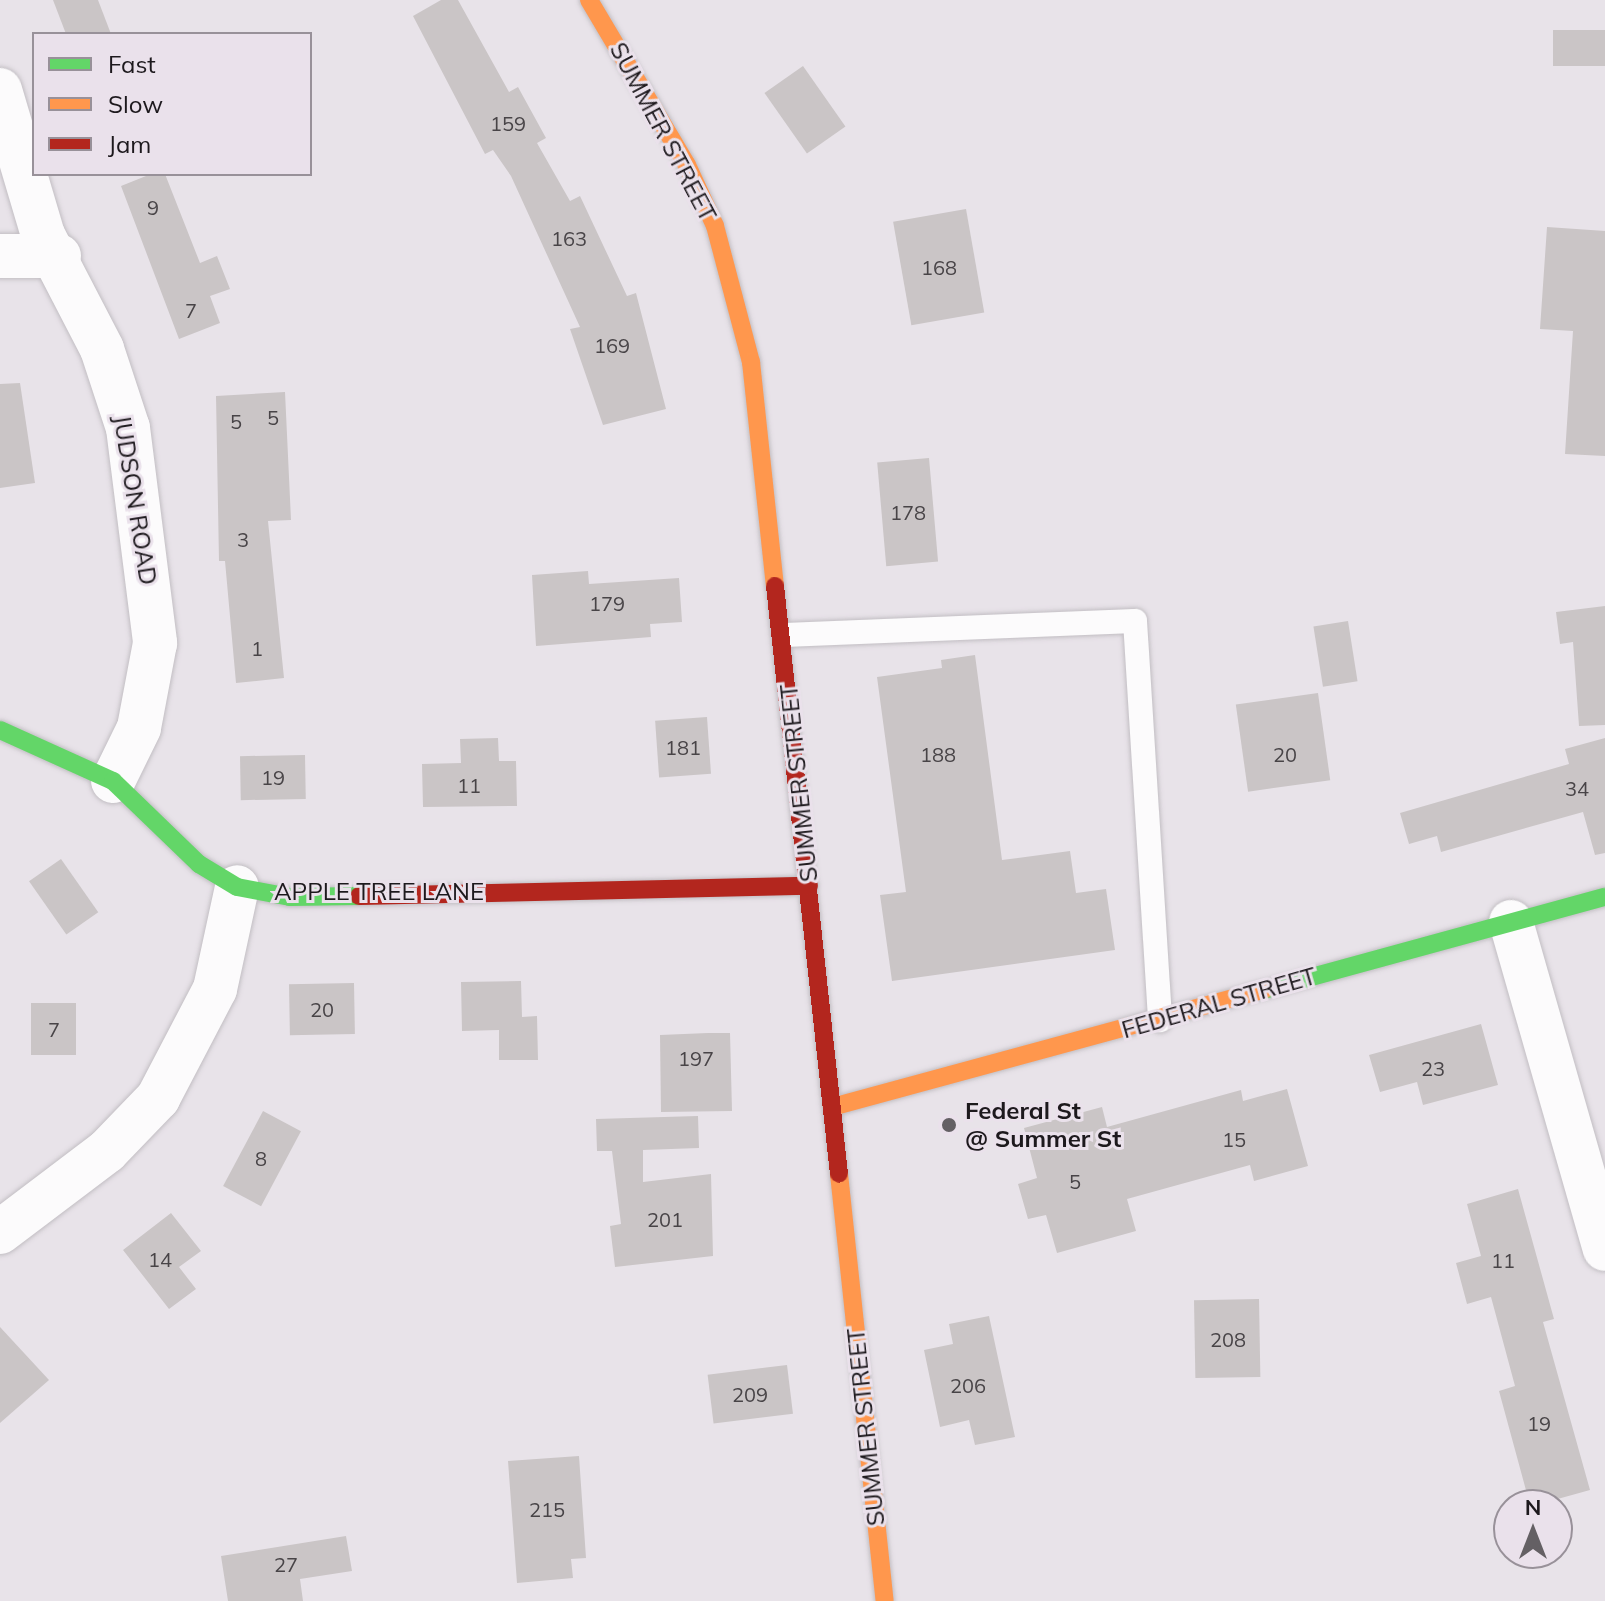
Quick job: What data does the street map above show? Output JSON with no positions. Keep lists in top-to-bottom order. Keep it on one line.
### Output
{"streets":{"street":["SUMMER STREET","JUDSON ROAD","APPLE TREE LANE","FEDERAL STREET"]},"crossings":[["SUMMER STREET","APPLE TREE LANE"],["SUMMER STREET","FEDERAL STREET"],["JUDSON ROAD","APPLE TREE LANE"]],"places":["Federal St @ Summer St"],"house_numbers":["159","9","163","168","7","169","5","5","178","3","179","1","181","188","20","19","11","34","20","7","197","23","15","8","5","201","14","11","208","206","209","19","215","27"],"legend":["Fast","Slow","Jam"],"north":"top"}
